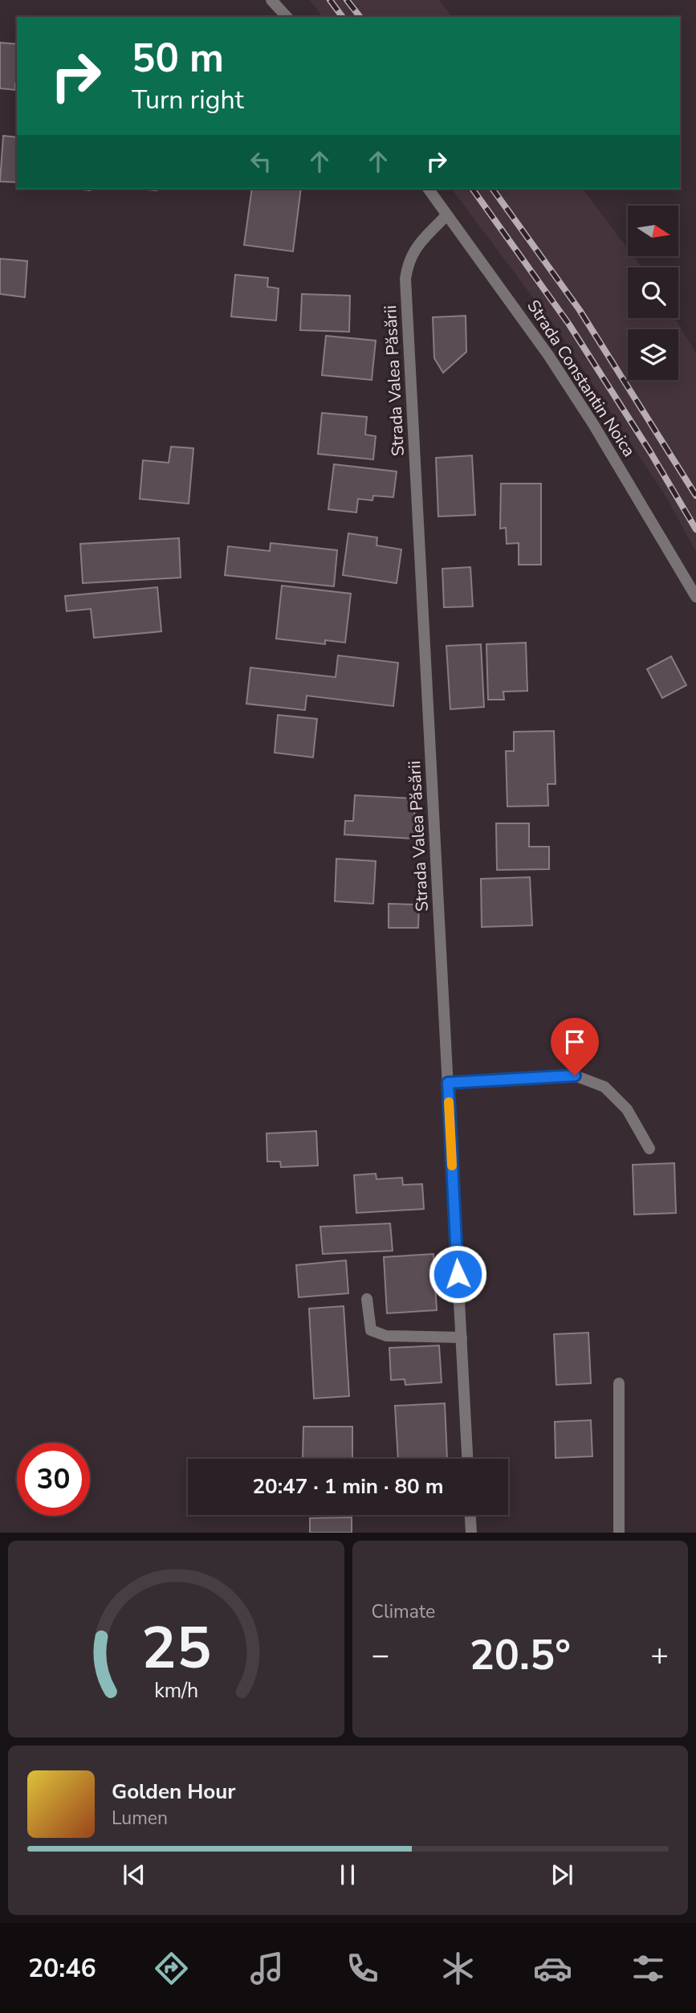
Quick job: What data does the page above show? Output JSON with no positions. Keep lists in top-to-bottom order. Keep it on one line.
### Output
{"streets":{"street":["Strada Constantin Noica","Strada Valea Păsării"]},"crossings":[["Strada Constantin Noica","Strada Valea Păsării"]],"north":"right","page":{"turn":["50 m","Turn right"],"limit":"30","trip":"20:47 · 1 min · 80 m","tile":"Climate","heat":["−","20.5°","+"],"song":["Golden Hour","Lumen"],"tabs":"20:46","gauge":["25","km/h"]}}
